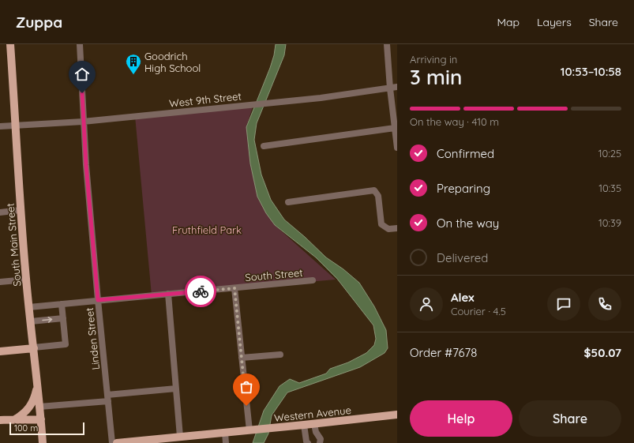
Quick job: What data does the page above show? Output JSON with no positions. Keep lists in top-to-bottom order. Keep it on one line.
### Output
{"streets":{"main road":["South Main Street","Western Avenue"],"street":["West 9th Street","South Street","Linden Street"]},"crossings":[["West 9th Street","South Main Street"],["West 9th Street","Linden Street"],["South Main Street","South Street"],["South Street","Linden Street"]],"parks":["Fruthfield Park"],"places":{"building":["Goodrich High School"]},"scale_bar":"100 m","page":{"header":"Zuppa","nav":["Map","Layers","Share"],"heading":["3 min","Arriving in","10:53–10:58"],"panel":["Alex","Courier · 4.5","Order #7678","$50.07"],"bar":"On the way · 410 m","list":[["Confirmed","10:25"],["Preparing","10:35"],["On the way","10:39"],"Delivered"],"buttons":["Help","Share"],"scale":"100 m"}}
